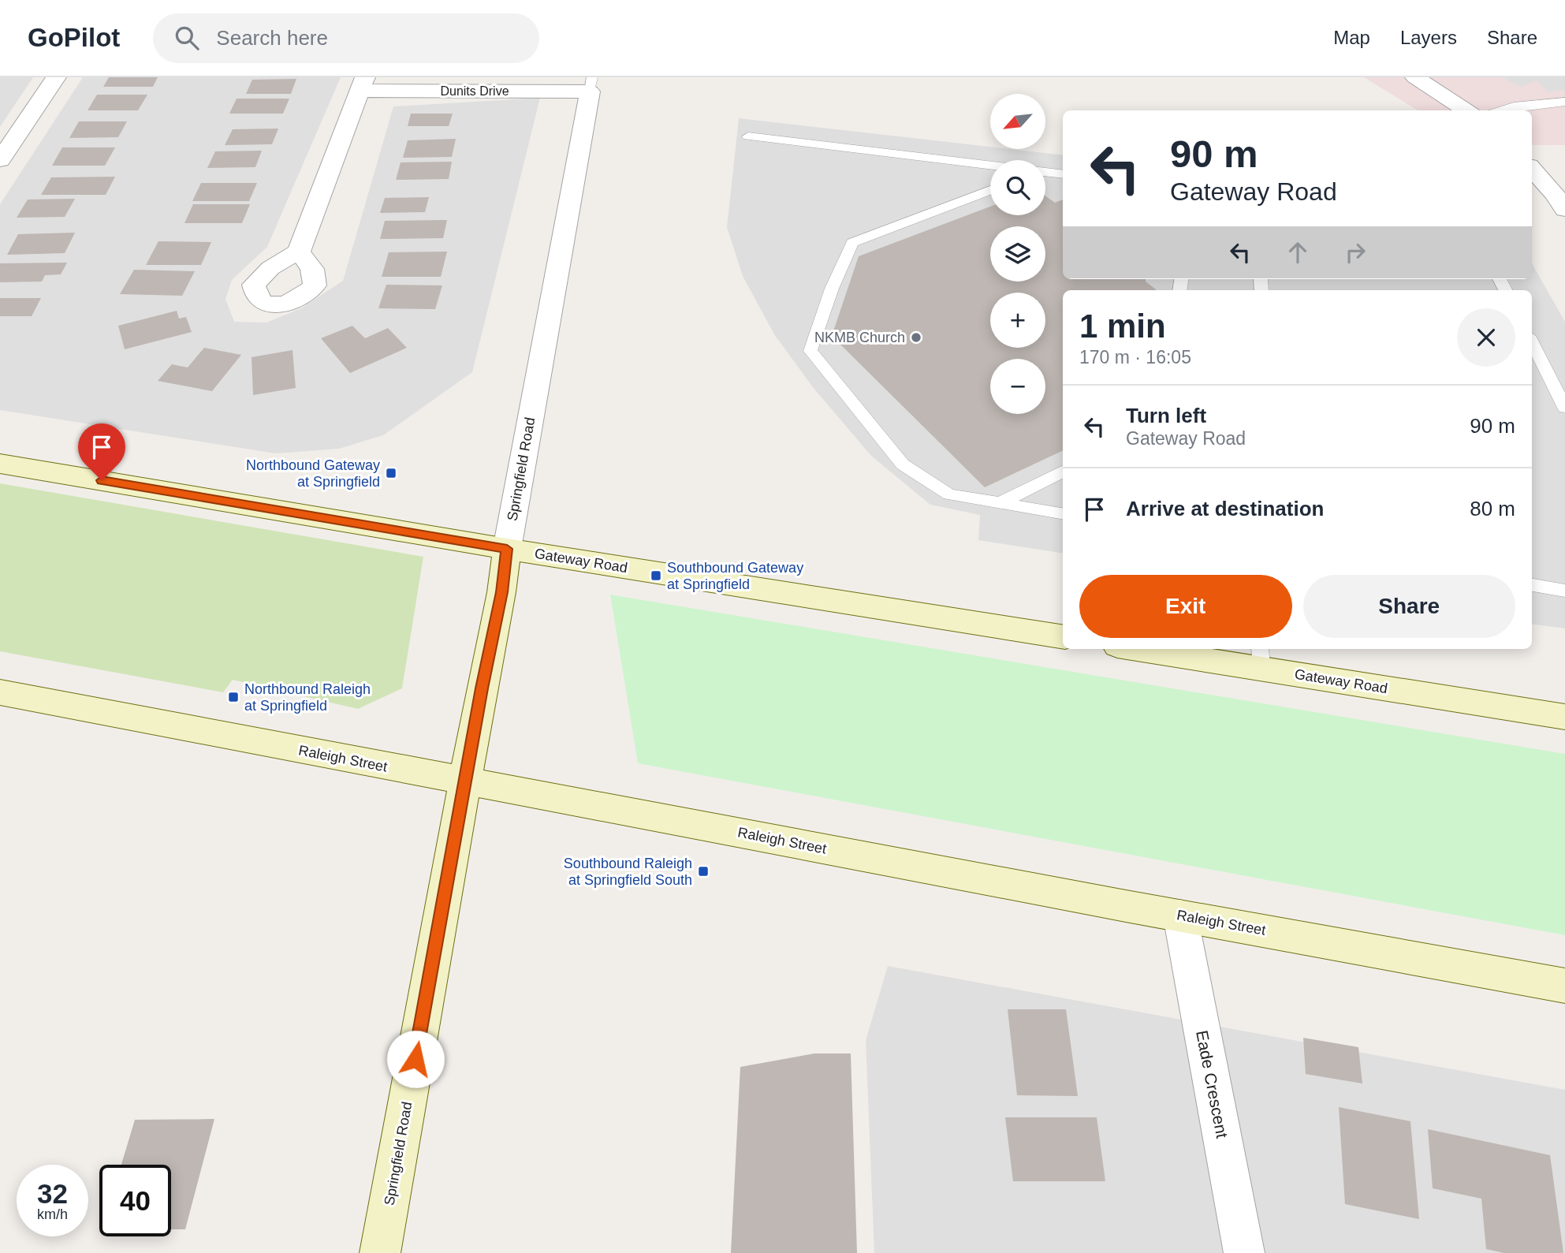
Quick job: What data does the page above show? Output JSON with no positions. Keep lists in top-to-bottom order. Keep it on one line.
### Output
{"streets":{"street":["Dunits Drive","Springfield Road","Gateway Road","Raleigh Street","Eade Crescent"]},"crossings":[["Dunits Drive","Springfield Road"],["Springfield Road","Gateway Road"],["Springfield Road","Raleigh Street"],["Raleigh Street","Eade Crescent"]],"places":{"other":["NKMB Church"],"transit":["Northbound Gateway at Springfield","Southbound Gateway at Springfield","Northbound Raleigh at Springfield","Southbound Raleigh at Springfield South"]},"north":"bottom left","page":{"header":"GoPilot","search":"Search here","nav":["Map","Layers","Share"],"map_buttons":["+","−"],"turn":["90 m","Gateway Road"],"heading":["1 min","170 m · 16:05"],"list":[{"name":"Turn left","note":"Gateway Road","value":"90 m"},{"name":"Arrive at destination","value":"80 m"}],"buttons":["Exit","Share"],"speed":"32 km/h","limit":"40"}}
